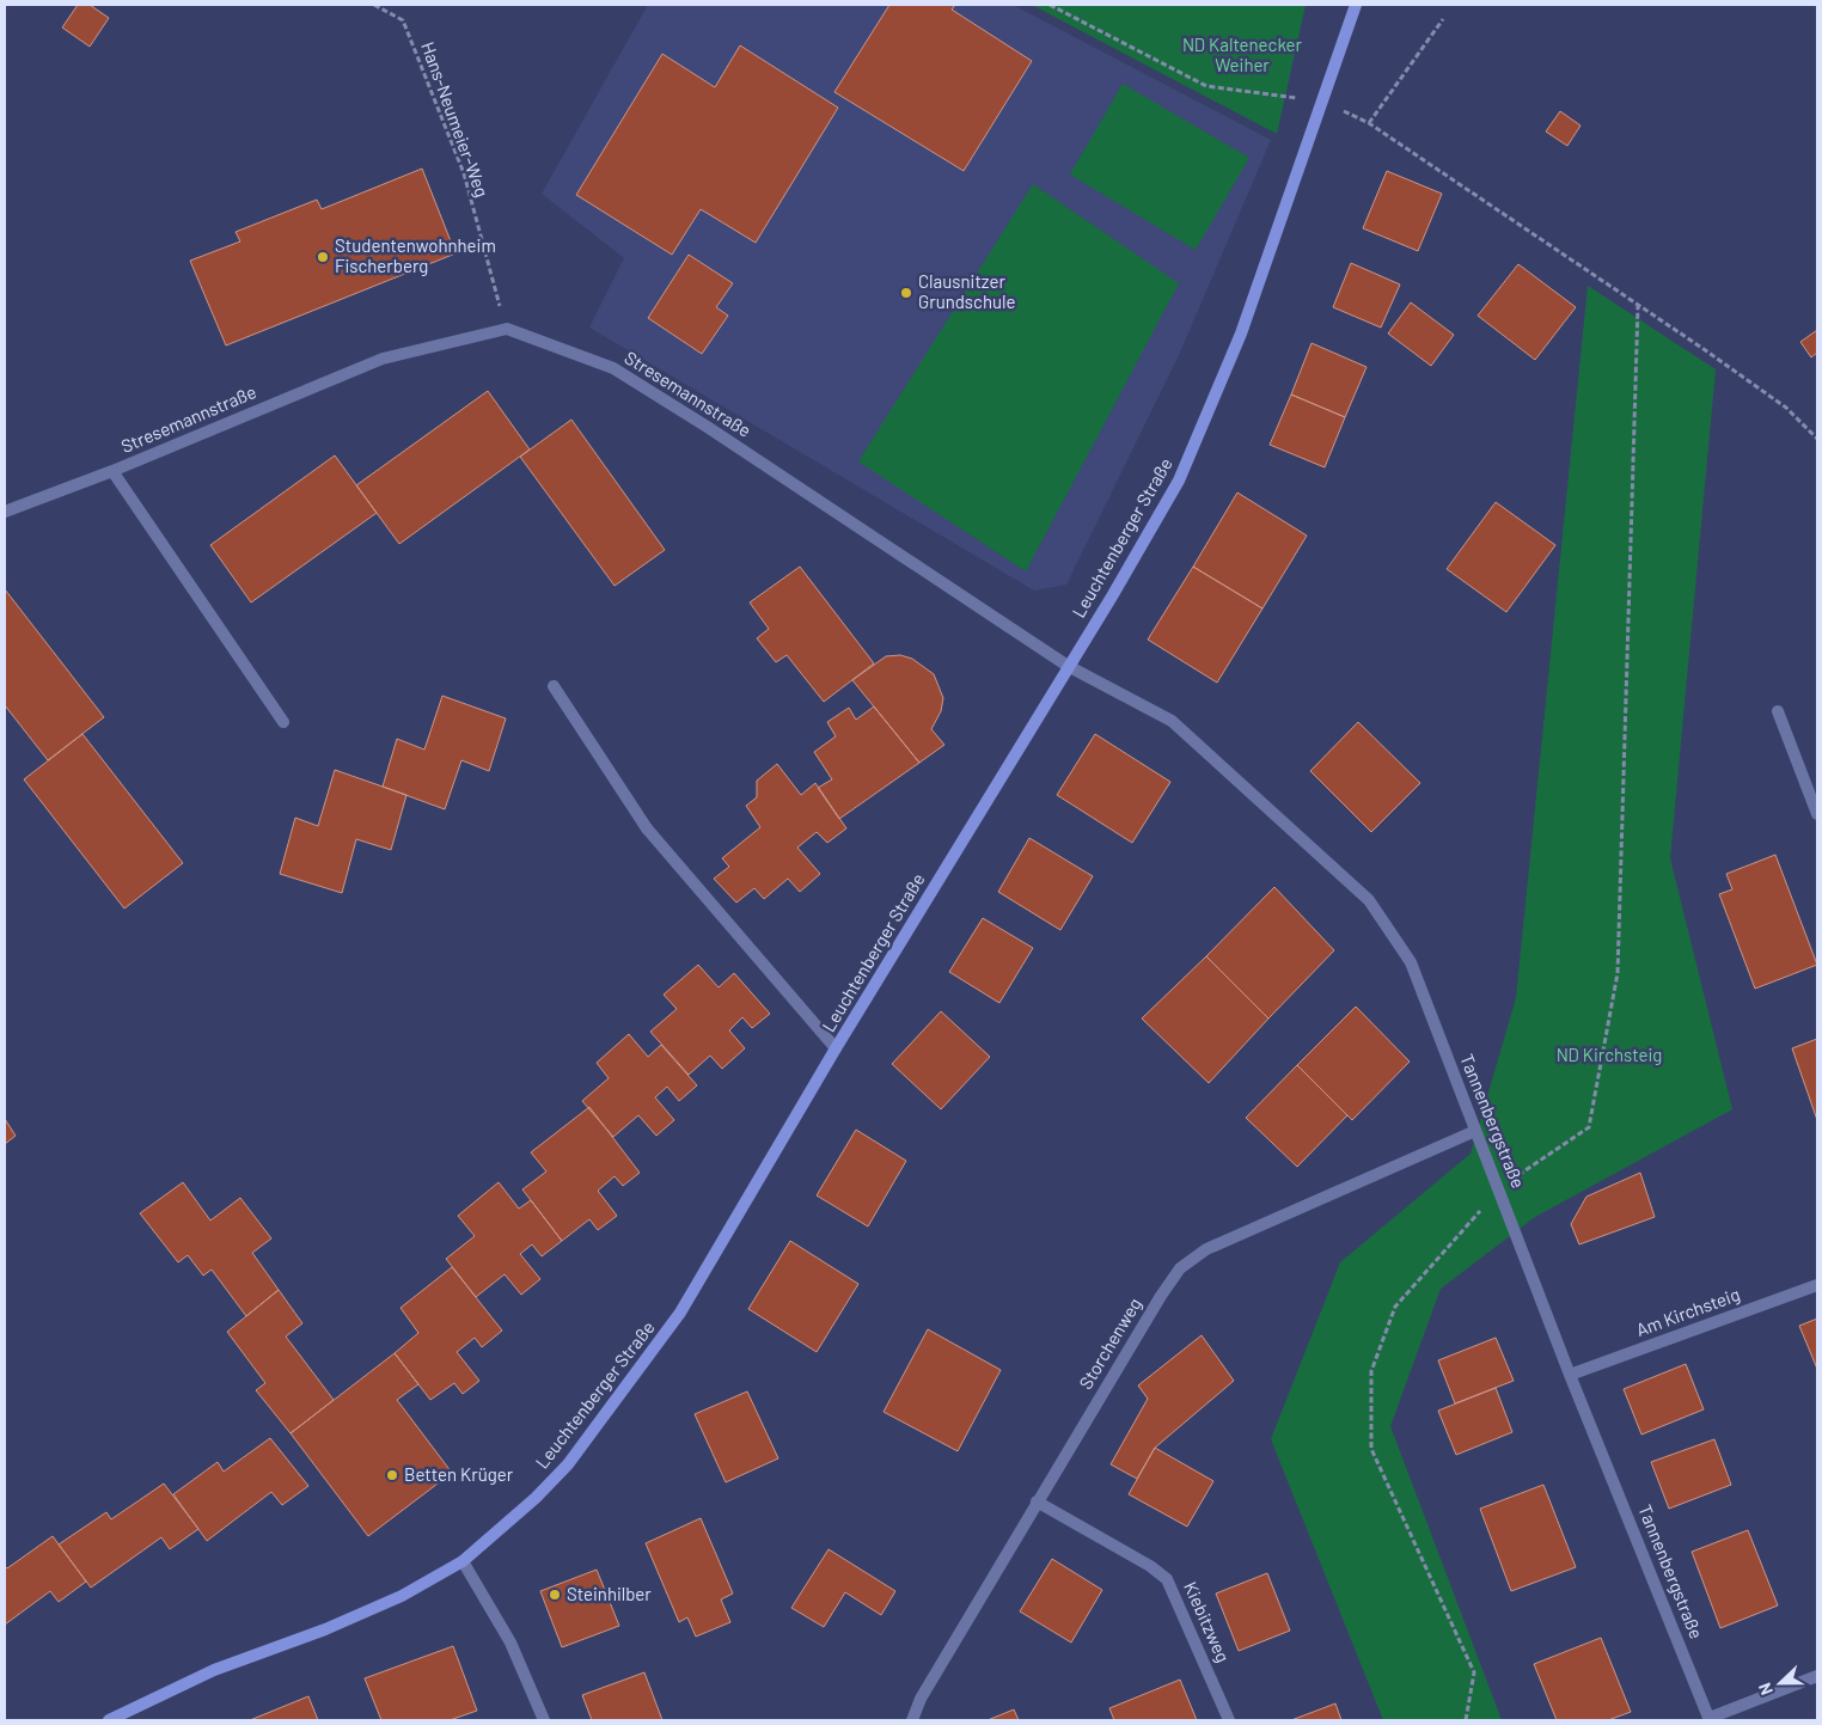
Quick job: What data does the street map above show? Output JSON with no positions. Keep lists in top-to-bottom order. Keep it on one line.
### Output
{"streets":{"street":["Stresemannstraße","Leuchtenberger Straße","Tannenbergstraße","Am Kirchsteig","Storchenweg","Kiebitzweg"],"path":["Hans-Neumeier-Weg"]},"crossings":[["Hans-Neumeier-Weg","Stresemannstraße"],["Stresemannstraße","Leuchtenberger Straße"],["Stresemannstraße","Tannenbergstraße"],["Leuchtenberger Straße","Tannenbergstraße"],["Tannenbergstraße","Am Kirchsteig"],["Tannenbergstraße","Storchenweg"],["Storchenweg","Kiebitzweg"]],"parks":["ND Kaltenecker Weiher","ND Kirchsteig"],"places":["Studentenwohnheim Fischerberg","Clausnitzer Grundschule","Betten Krüger","Steinhilber"],"north":"left"}
